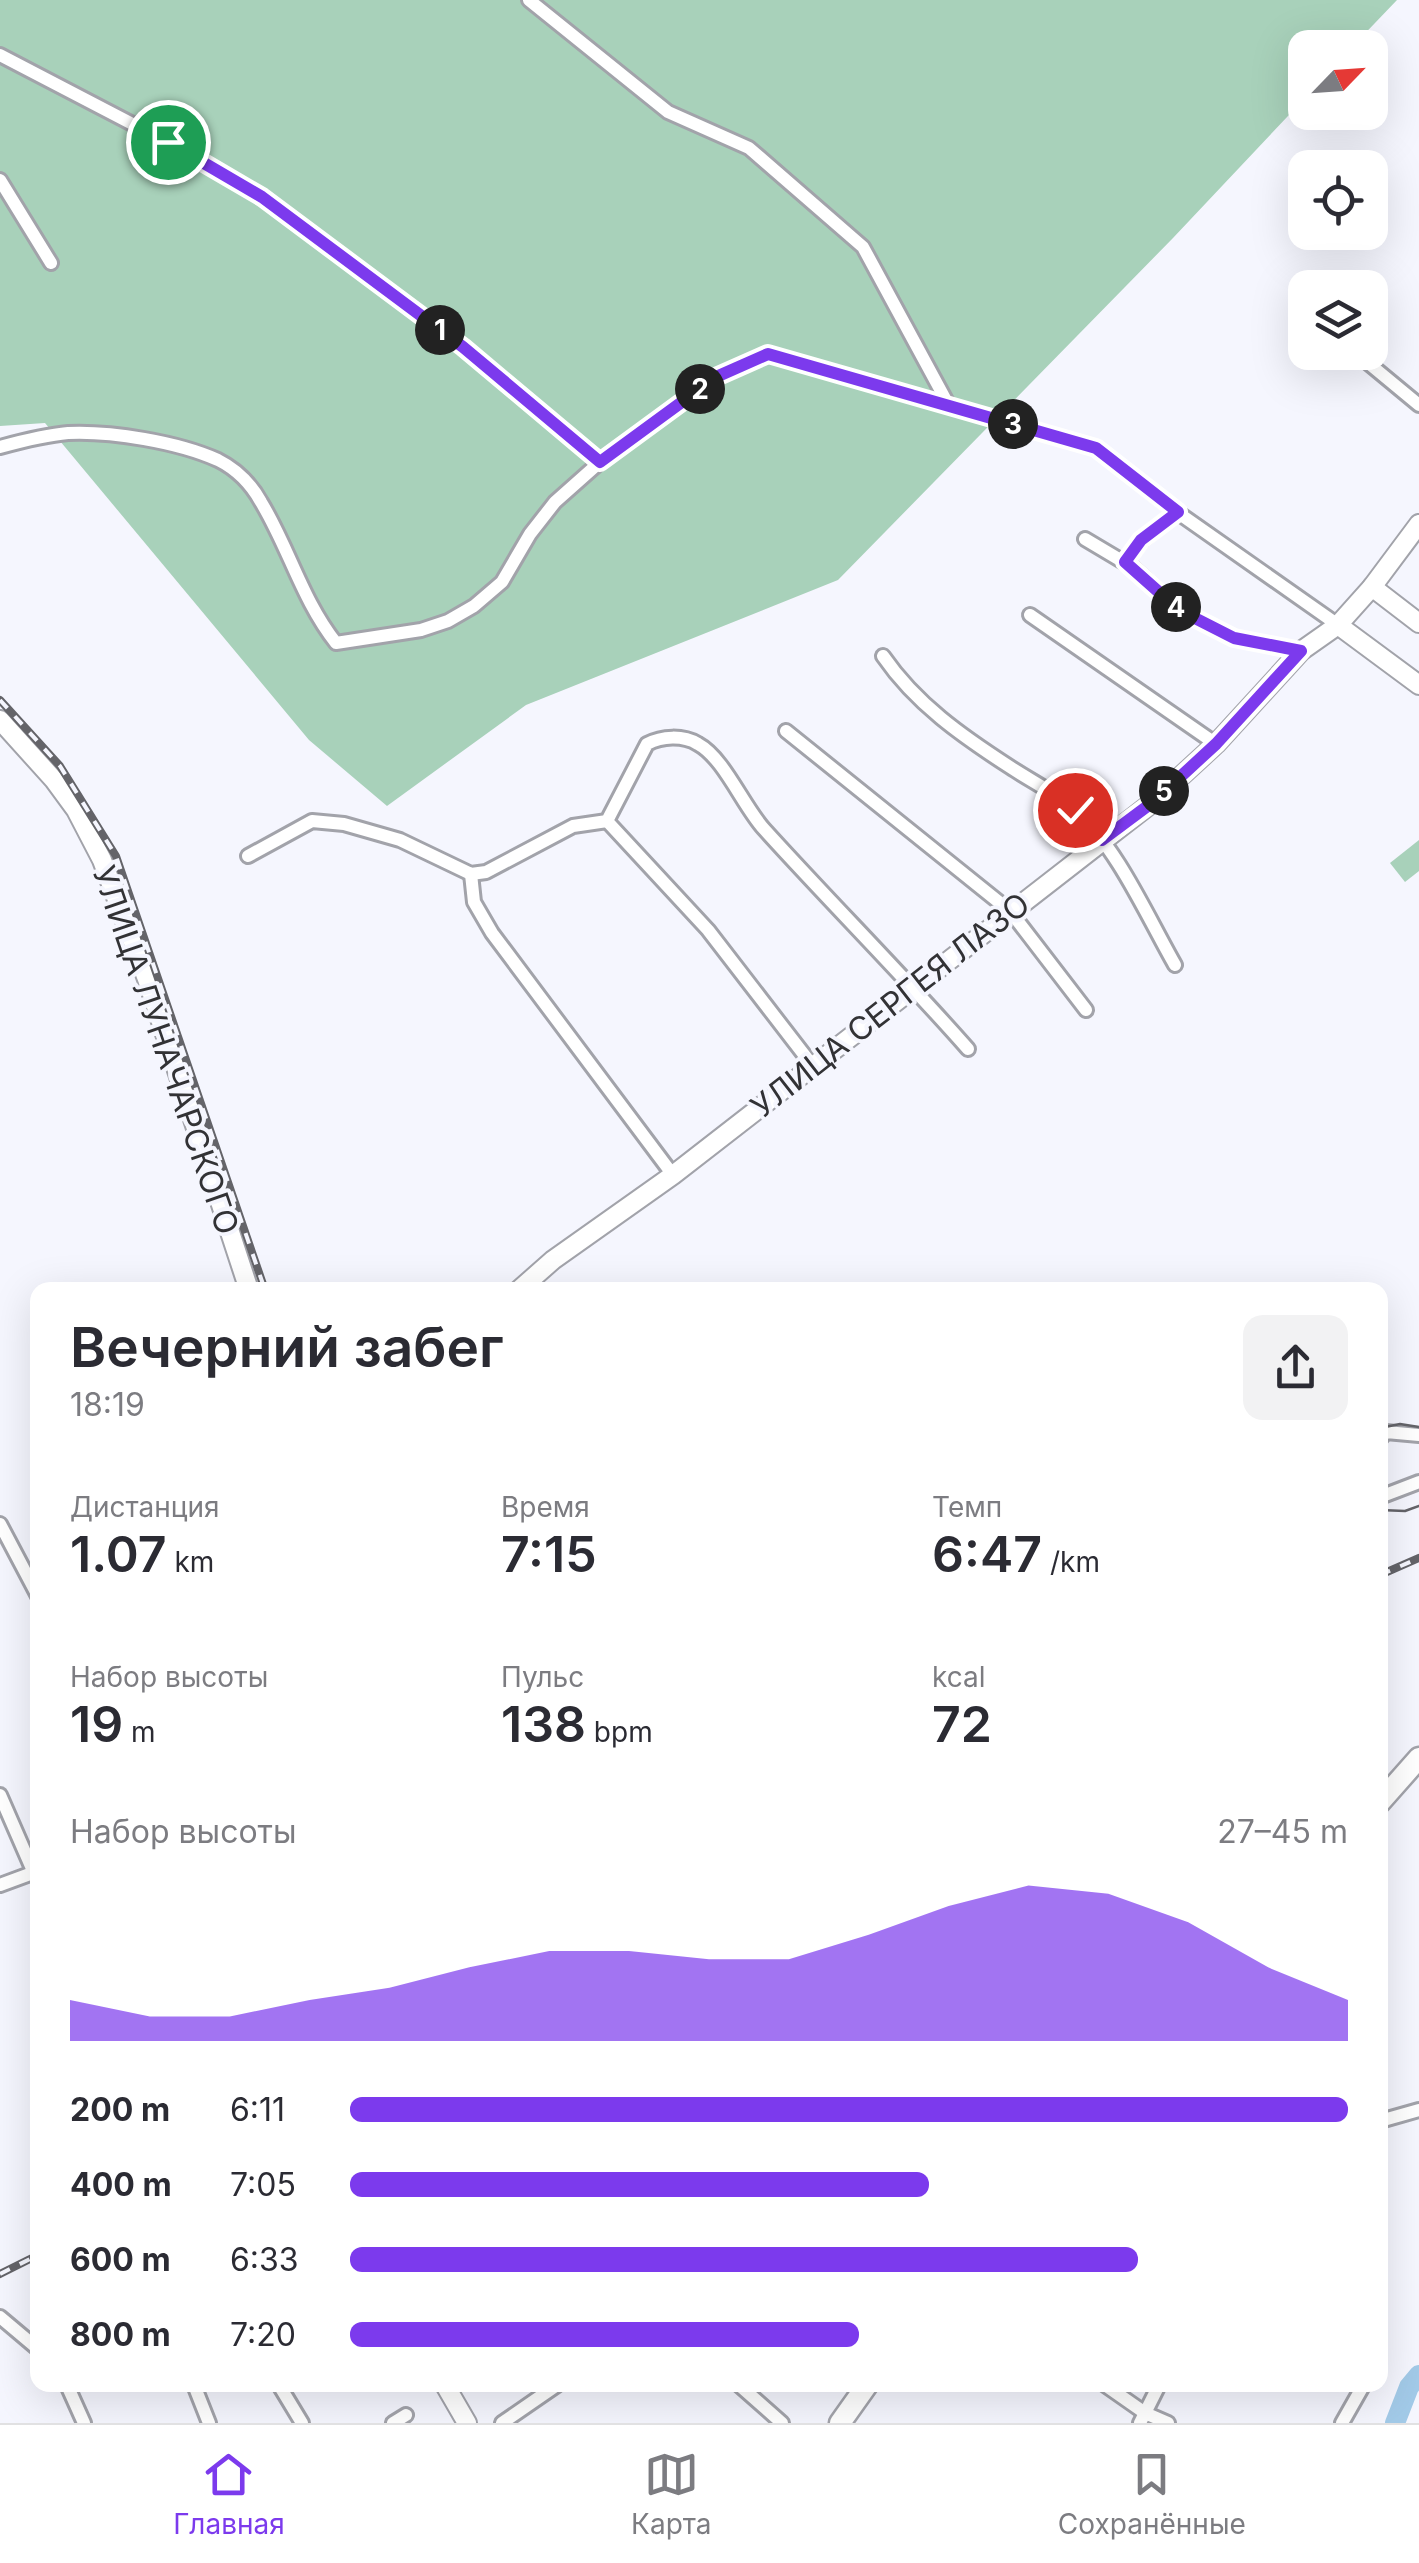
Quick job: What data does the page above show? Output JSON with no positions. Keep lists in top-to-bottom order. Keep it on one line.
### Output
{"streets":{"main road":["УЛИЦА СЕРГЕЯ ЛАЗО","УЛИЦА ЛУНАЧАРСКОГО"]},"north":"top right","page":{"pins":["1","2","3","4","5"],"heading":["Вечерний забег","18:19"],"stats":[["Дистанция","1.07 km"],["Время","7:15"],["Темп","6:47 /km"],["Набор высоты","19 m"],["Пульс","138 bpm"],["kcal","72"]],"chart":["Набор высоты","27–45 m"],"list":[{"name":"200 m","note":"6:11"},{"name":"400 m","note":"7:05"},{"name":"600 m","note":"6:33"},{"name":"800 m","note":"7:20"}],"tabs":["Главная","Карта","Сохранённые"]}}
